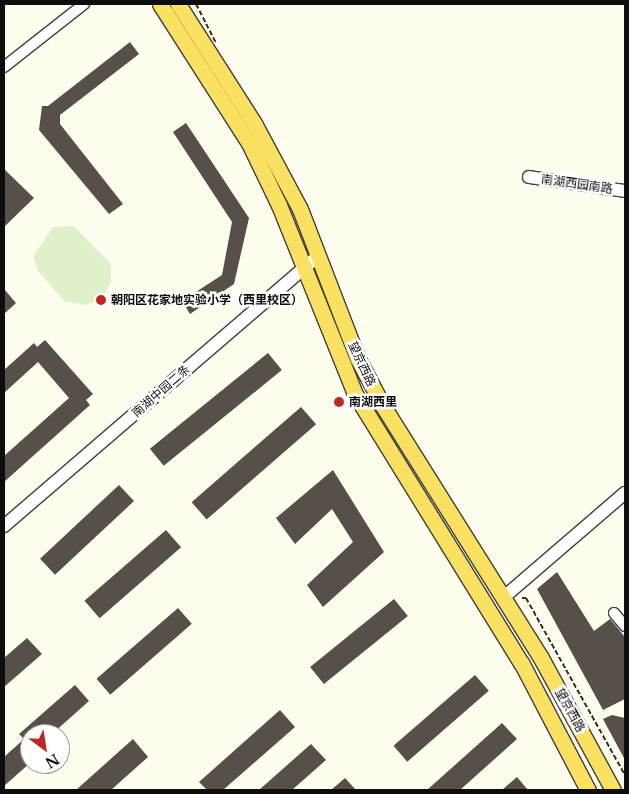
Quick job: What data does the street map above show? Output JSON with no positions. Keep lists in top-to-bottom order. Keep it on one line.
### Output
{"streets":{"main road":["望京西路"],"street":["南湖西园南路","南湖中园二条"]},"crossings":[["望京西路","南湖中园二条"]],"places":["朝阳区花家地实验小学（西里校区）","南湖西里"],"north":"bottom right"}
